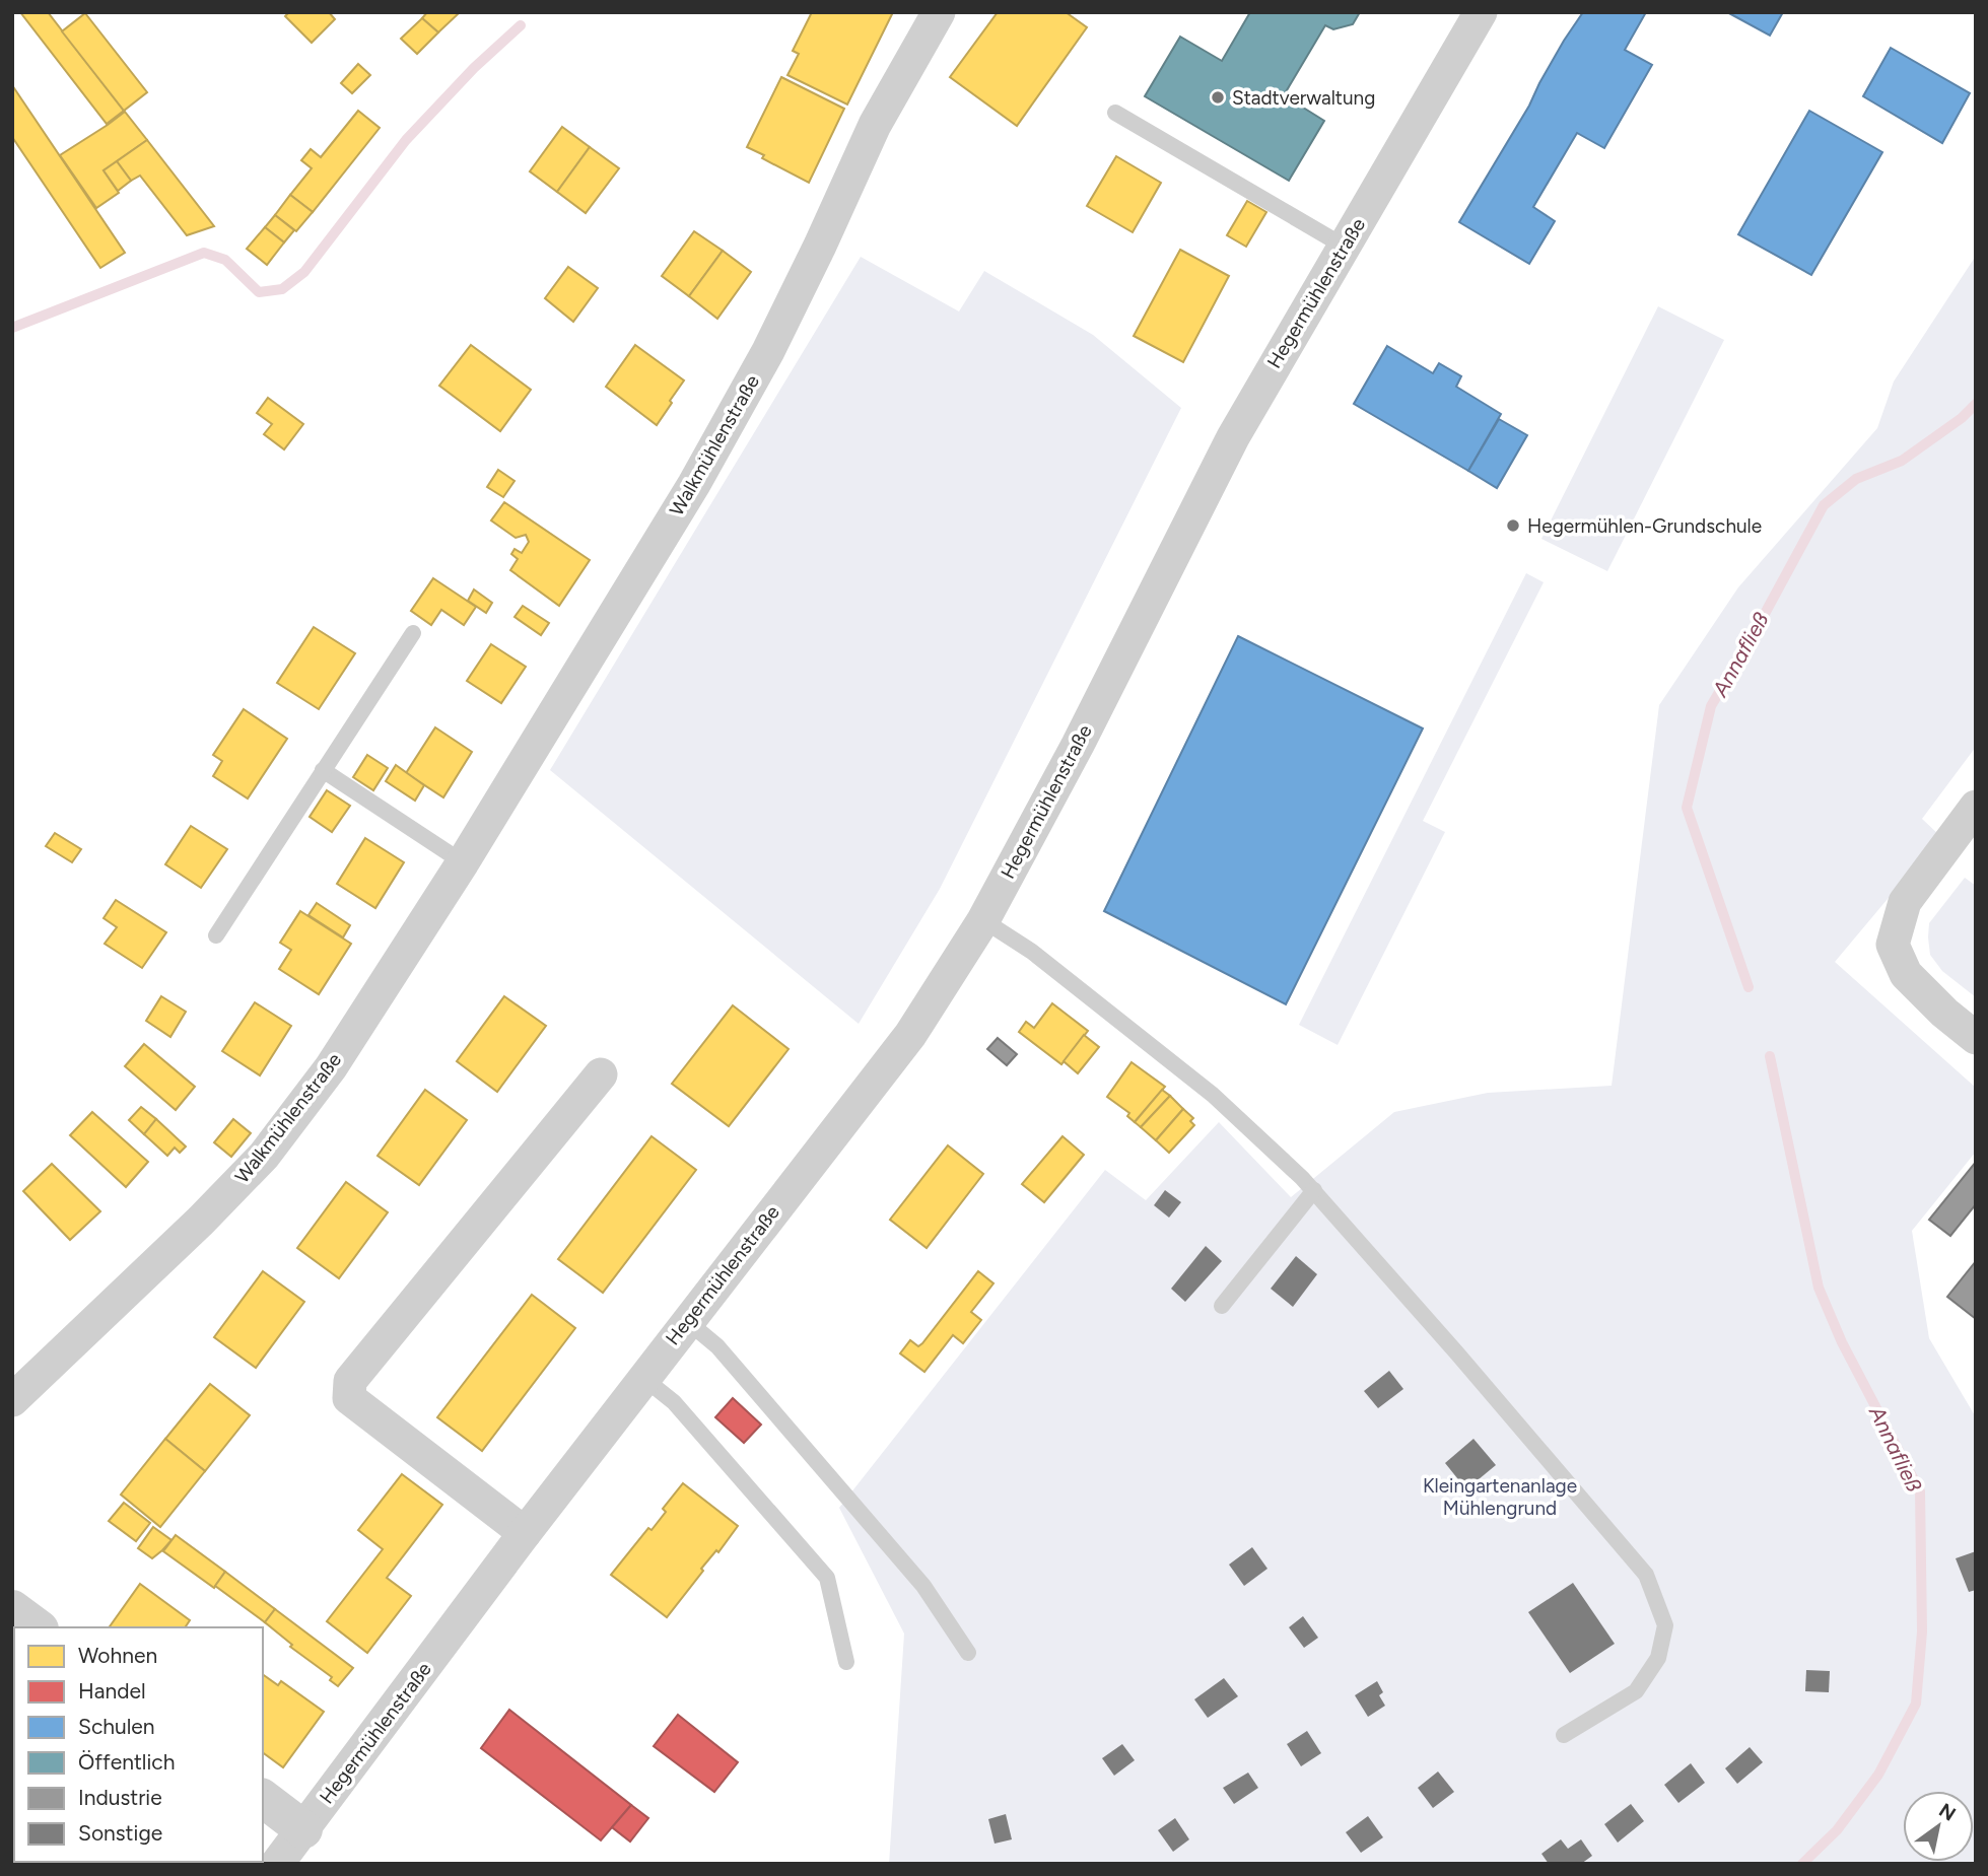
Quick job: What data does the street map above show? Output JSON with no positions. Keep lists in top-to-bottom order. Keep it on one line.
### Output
{"streets":{"street":["Hegermühlenstraße","Walkmühlenstraße"]},"water":["Annafließ"],"parks":["Kleingartenanlage Mühlengrund"],"places":["Stadtverwaltung","Hegermühlen-Grundschule"],"legend":["Wohnen","Handel","Schulen","Öffentlich","Industrie","Sonstige"],"north":"top right"}
